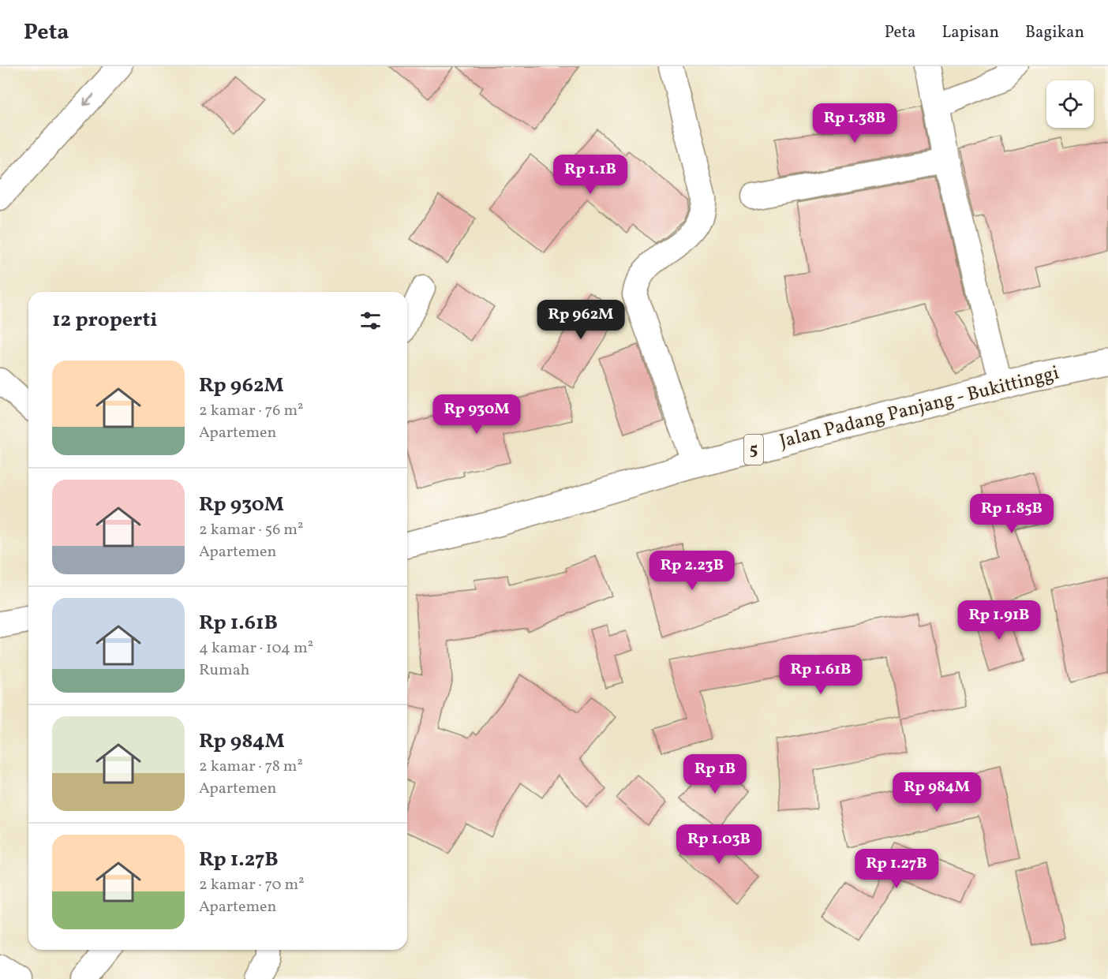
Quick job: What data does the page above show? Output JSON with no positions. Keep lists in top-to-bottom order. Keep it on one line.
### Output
{"streets":{"highway":["Jalan Padang Panjang - Bukittinggi","5"]},"page":{"header":"Peta","nav":["Peta","Lapisan","Bagikan"],"price":["Rp 1.38B","Rp 1.1B","Rp 962M","Rp 930M","Rp 1.85B","Rp 2.23B","Rp 1.91B","Rp 1.61B","Rp 1B","Rp 984M","Rp 1.03B","Rp 1.27B"],"heading":"12 properti","list":[{"name":"Rp 962M","note":"2 kamar · 76 m² · Apartemen"},{"name":"Rp 930M","note":"2 kamar · 56 m² · Apartemen"},{"name":"Rp 1.61B","note":"4 kamar · 104 m² · Rumah"},{"name":"Rp 984M","note":"2 kamar · 78 m² · Apartemen"},{"name":"Rp 1.27B","note":"2 kamar · 70 m² · Apartemen"}]}}
